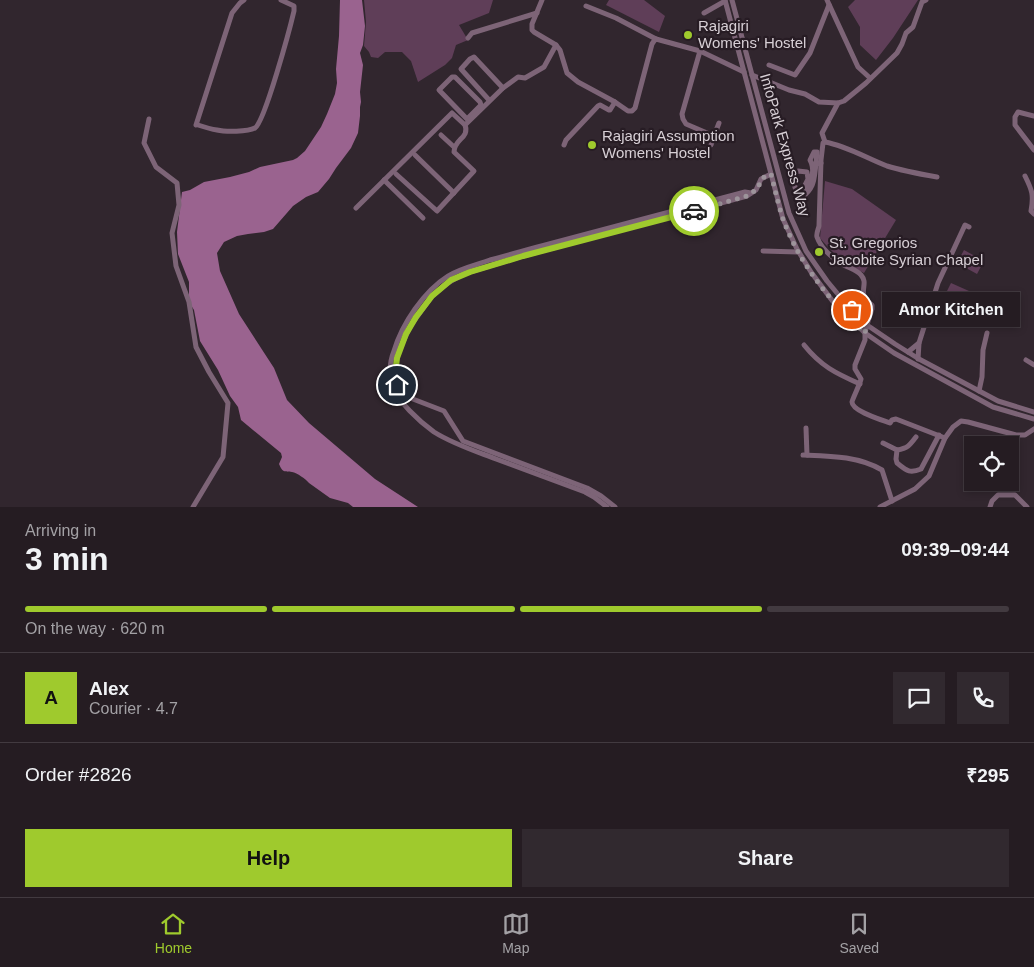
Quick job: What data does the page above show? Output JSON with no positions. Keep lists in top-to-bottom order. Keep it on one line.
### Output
{"streets":{"street":["InfoPark Express Way"]},"places":["Rajagiri Womens' Hostel","Rajagiri Assumption Womens' Hostel","St. Gregorios Jacobite Syrian Chapel","Amor Kitchen"],"page":{"bubble":"Amor Kitchen","heading":["3 min","Arriving in","09:39–09:44"],"panel":["Alex","Courier · 4.7","Order #2826","₹295"],"bar":"On the way · 620 m","round":"A","buttons":["Help","Share"],"tabs":["Home","Map","Saved"]}}
